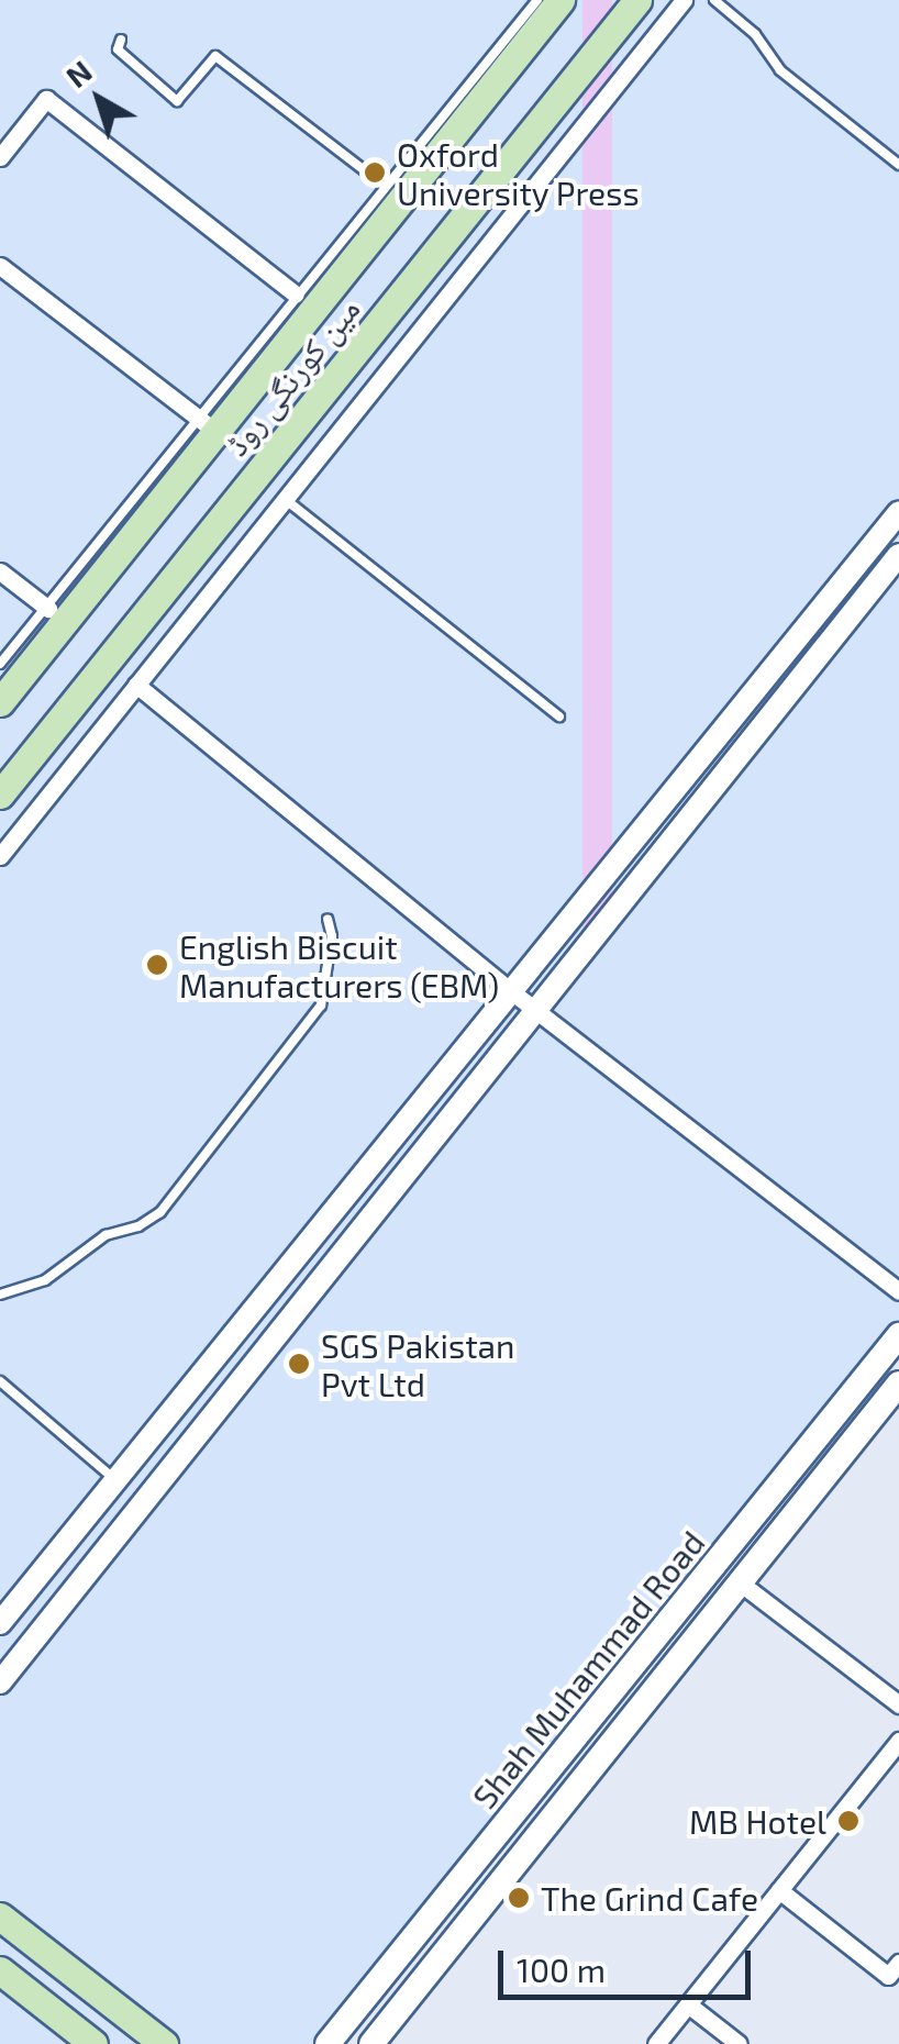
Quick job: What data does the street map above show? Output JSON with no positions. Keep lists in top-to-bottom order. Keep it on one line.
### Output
{"streets":{"main road":["مین کورنگی روڈ","Shah Muhammad Road"]},"places":["Oxford University Press","English Biscuit Manufacturers (EBM)","SGS Pakistan Pvt Ltd","MB Hotel","The Grind Cafe"],"scale_bar":"100 m","north":"top left"}
